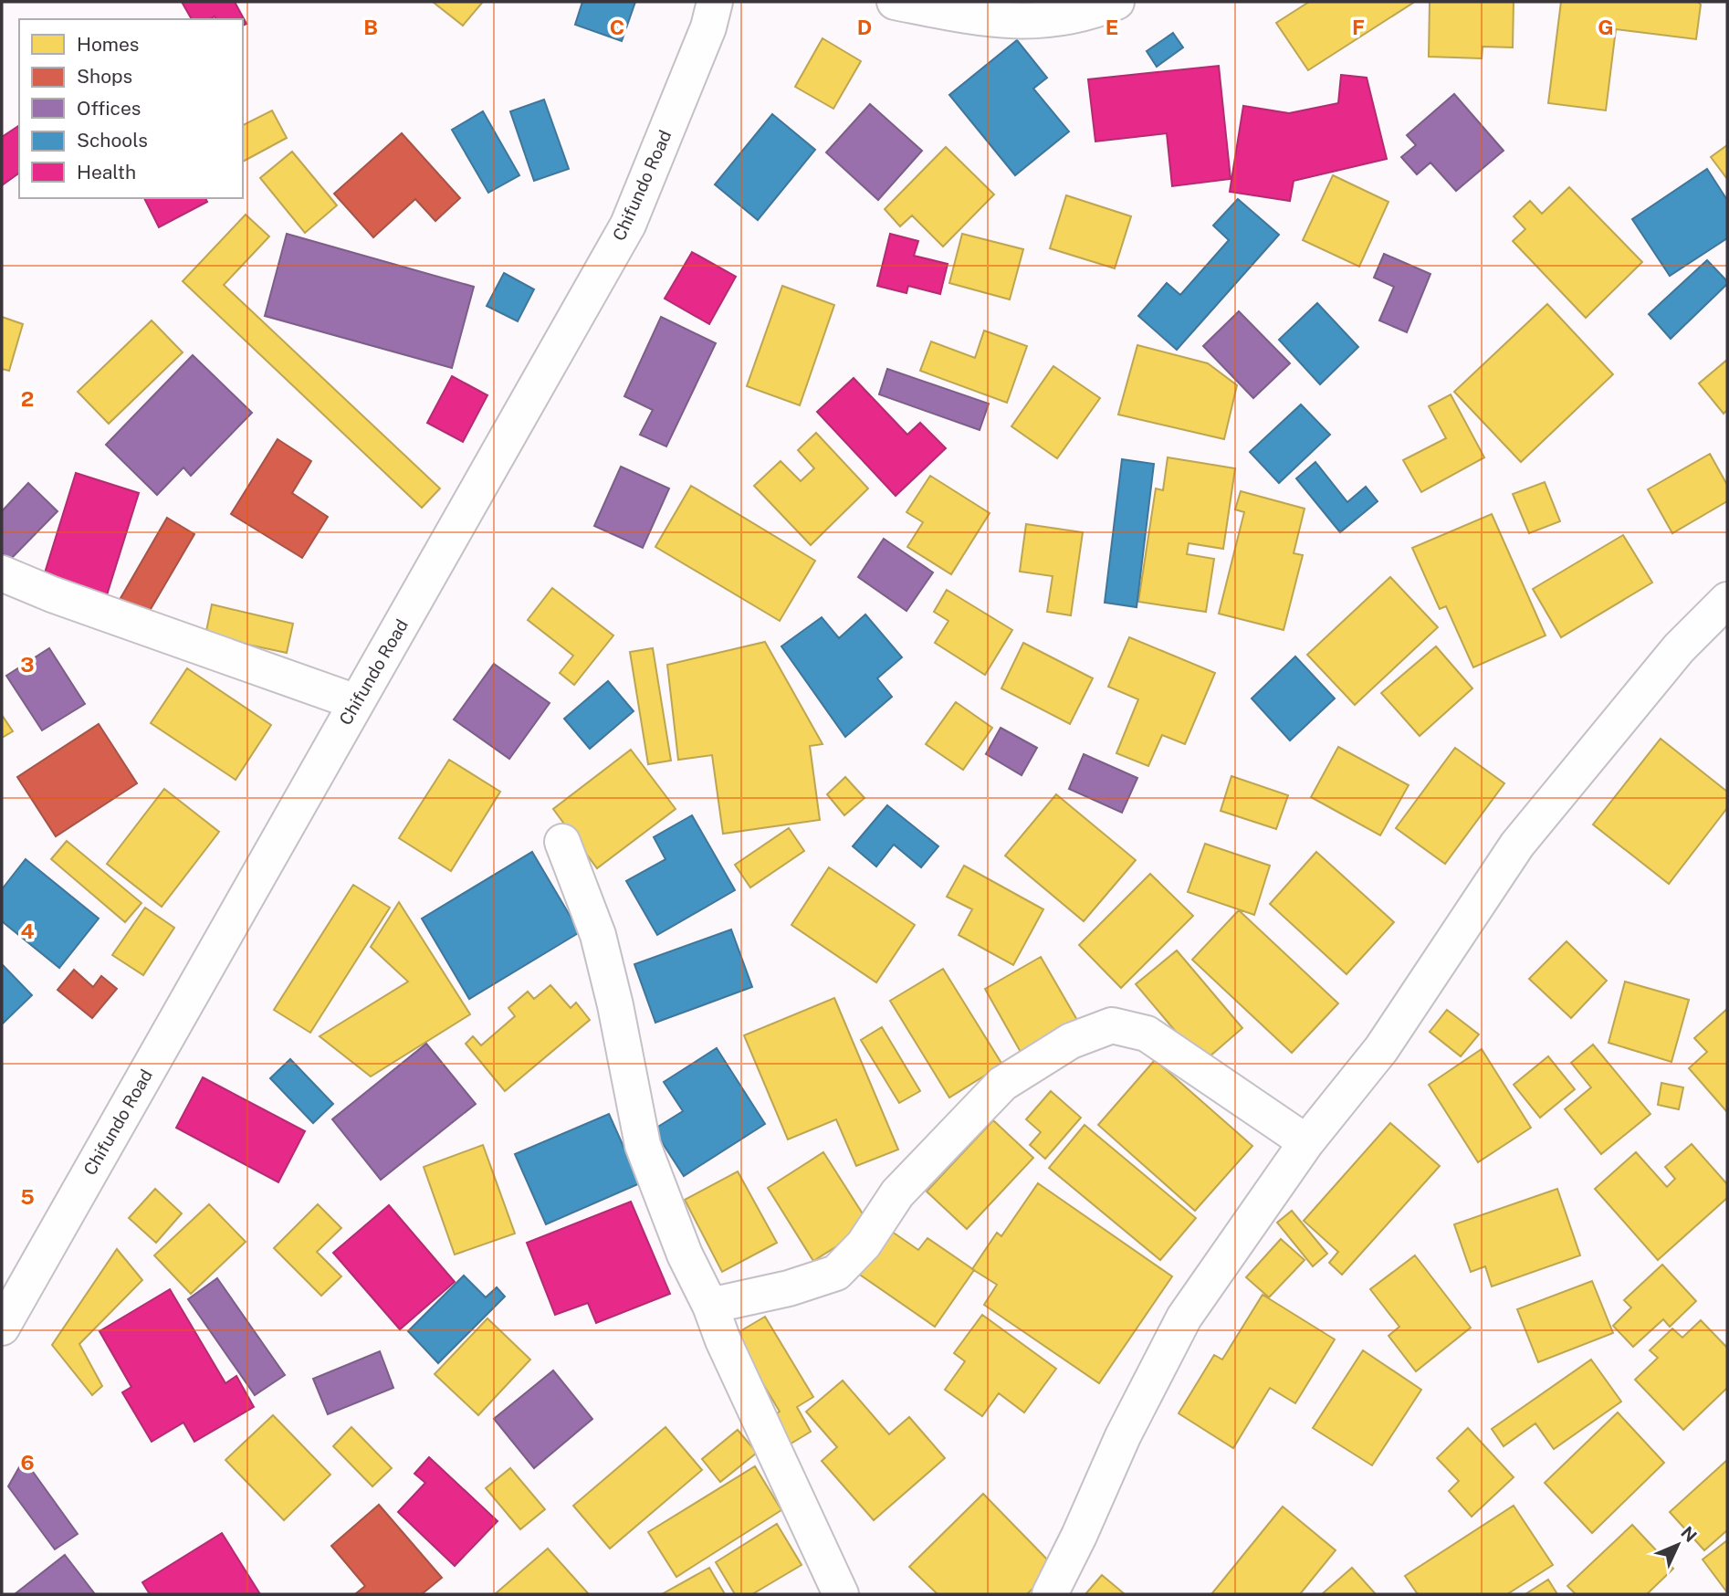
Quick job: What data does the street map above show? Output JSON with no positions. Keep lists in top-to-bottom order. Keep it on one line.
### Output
{"streets":{"street":["Chifundo Road"]},"legend":["Homes","Shops","Offices","Schools","Health"],"north":"top right","grid":{"columns":["B","C","D","E","F","G"],"rows":["2","3","4","5","6"]}}
